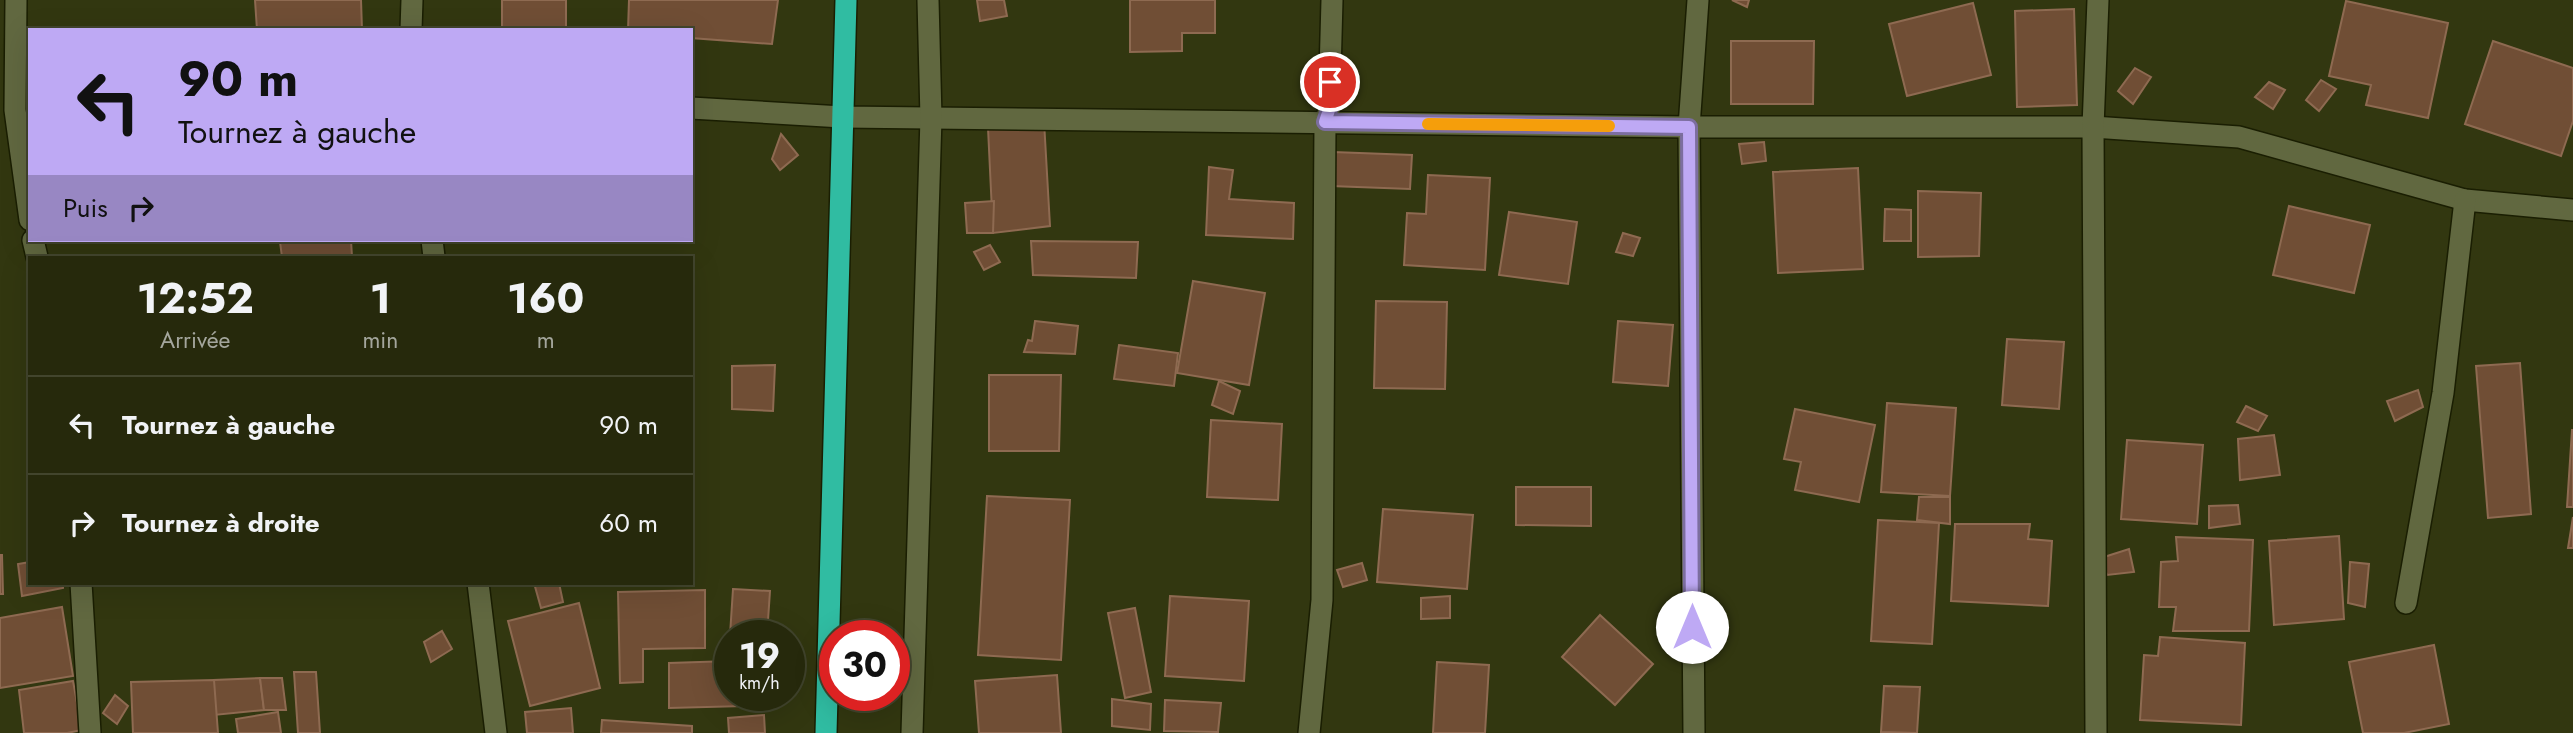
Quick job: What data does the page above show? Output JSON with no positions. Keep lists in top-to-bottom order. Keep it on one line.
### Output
{"page":{"turn":["90 m","Tournez à gauche"],"then":"Puis","eta":["12:52","Arrivée","1","min","160","m"],"list":[{"name":"Tournez à gauche","value":"90 m"},{"name":"Tournez à droite","value":"60 m"}],"speed":"19 km/h","limit":"30"}}
